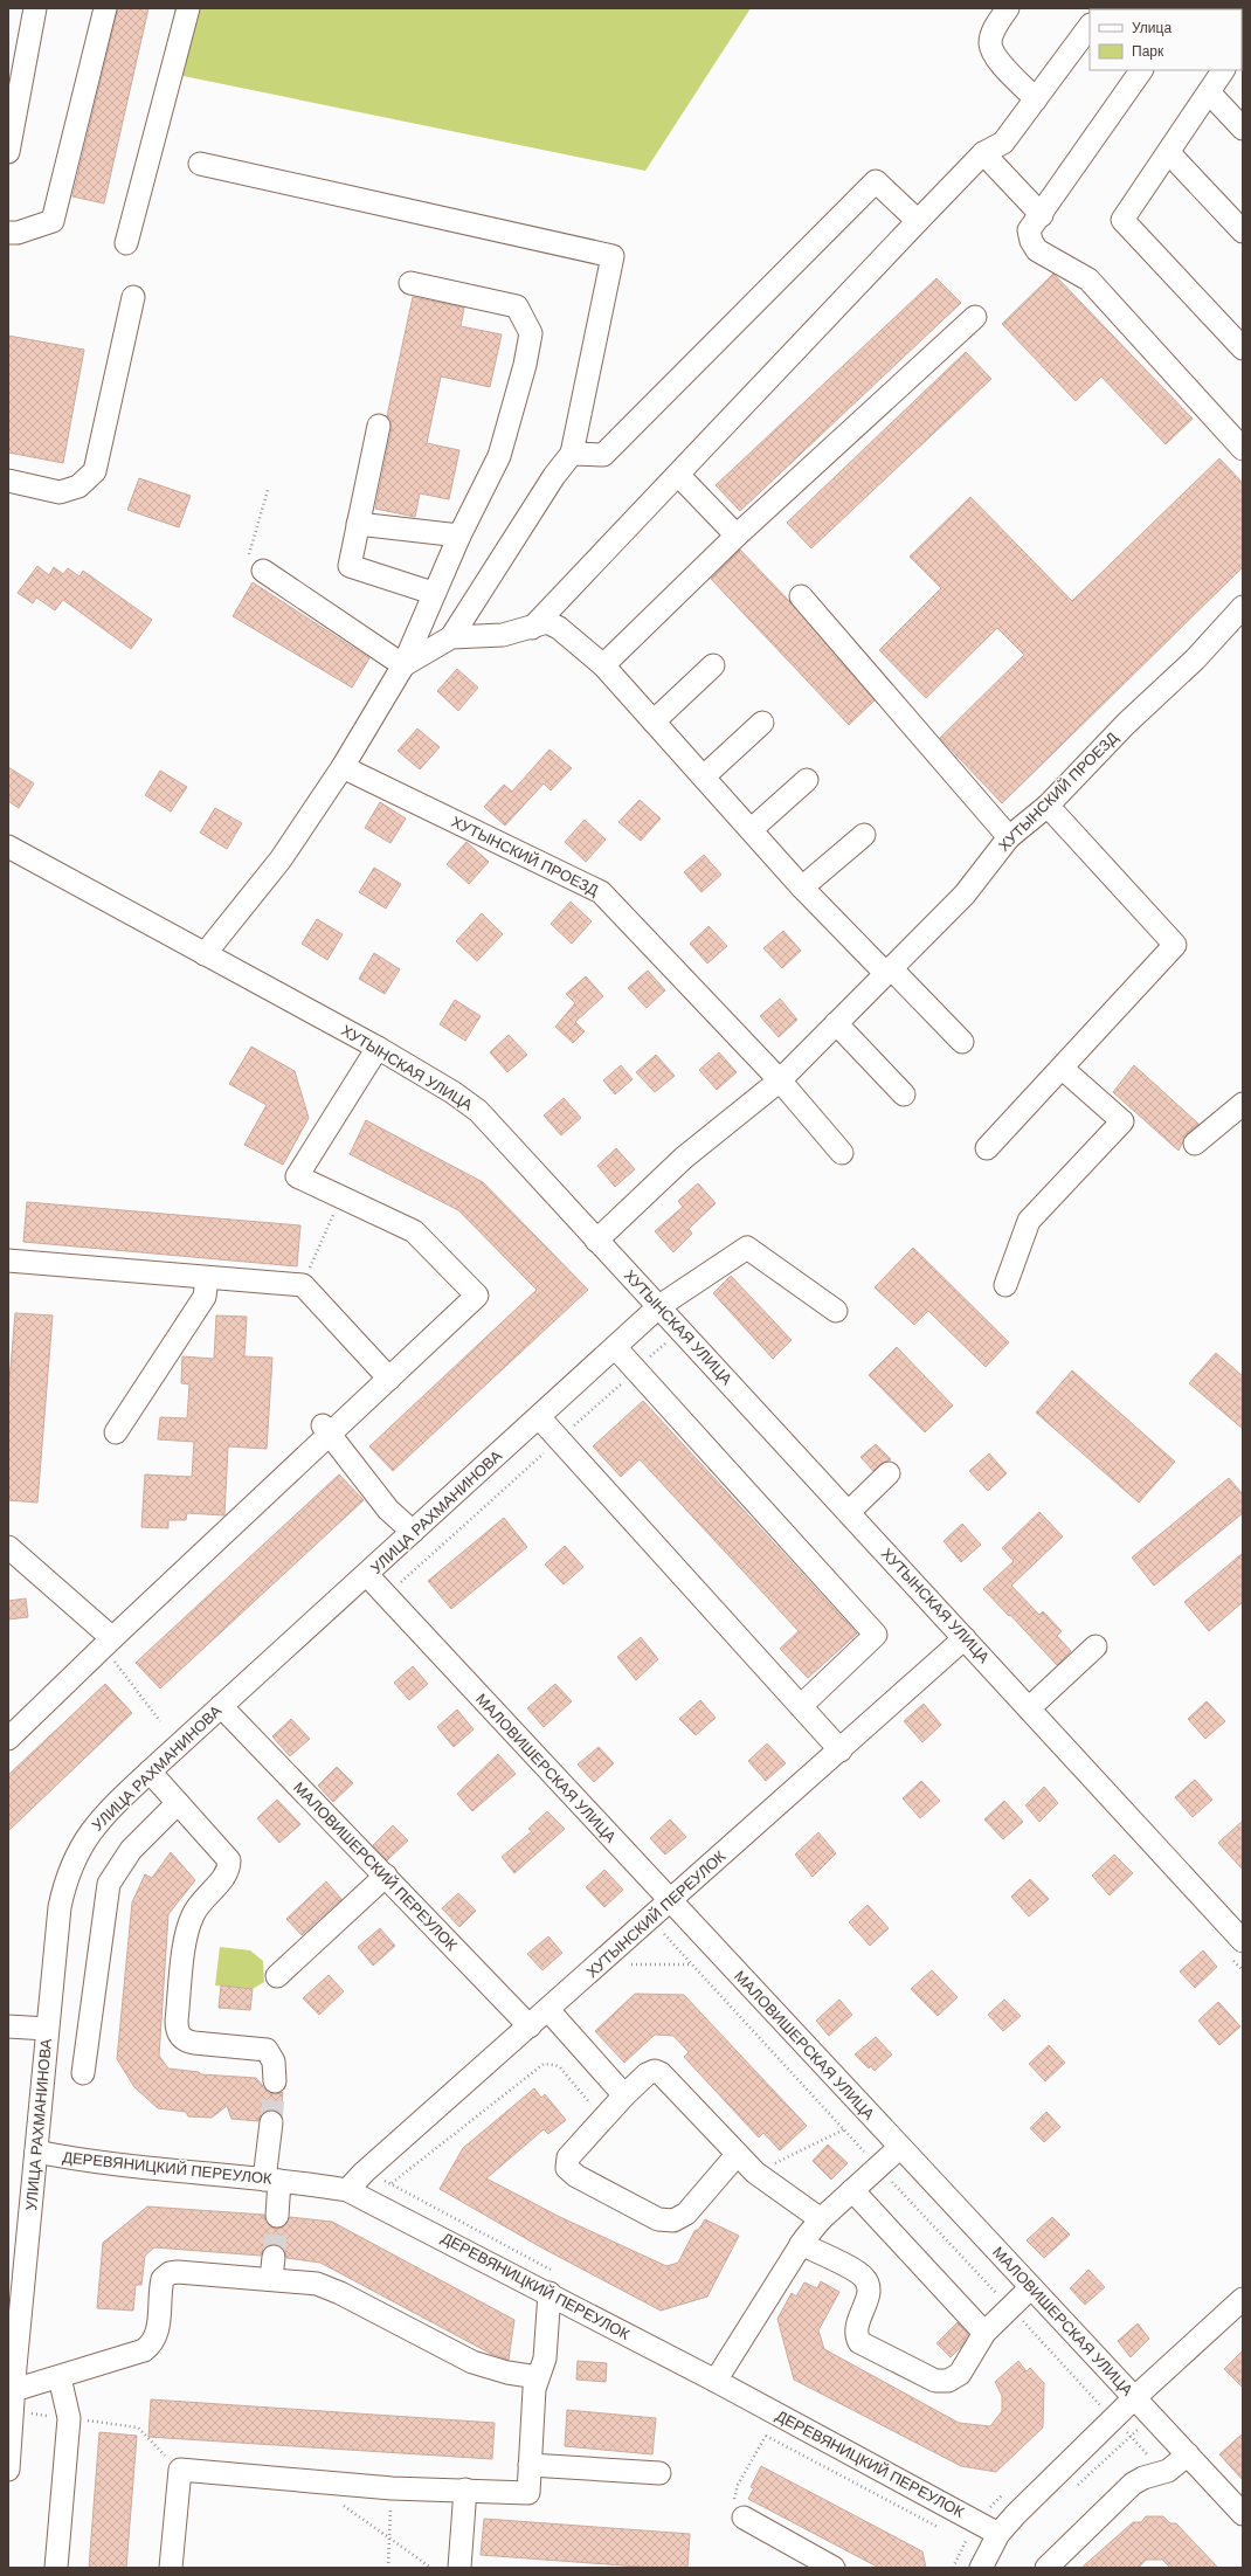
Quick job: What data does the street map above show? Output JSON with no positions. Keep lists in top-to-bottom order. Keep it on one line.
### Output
{"streets":{"street":["ХУТЫНСКИЙ ПРОЕЗД","ХУТЫНСКАЯ УЛИЦА","УЛИЦА РАХМАНИНОВА","МАЛОВИШЕРСКАЯ УЛИЦА","МАЛОВИШЕРСКИЙ ПЕРЕУЛОК","ХУТЫНСКИЙ ПЕРЕУЛОК","ДЕРЕВЯНИЦКИЙ ПЕРЕУЛОК"]},"crossings":[["ХУТЫНСКИЙ ПРОЕЗД","ХУТЫНСКАЯ УЛИЦА"],["ХУТЫНСКАЯ УЛИЦА","УЛИЦА РАХМАНИНОВА"],["ХУТЫНСКАЯ УЛИЦА","ХУТЫНСКИЙ ПЕРЕУЛОК"],["УЛИЦА РАХМАНИНОВА","МАЛОВИШЕРСКАЯ УЛИЦА"],["УЛИЦА РАХМАНИНОВА","МАЛОВИШЕРСКИЙ ПЕРЕУЛОК"],["УЛИЦА РАХМАНИНОВА","ДЕРЕВЯНИЦКИЙ ПЕРЕУЛОК"],["МАЛОВИШЕРСКАЯ УЛИЦА","ХУТЫНСКИЙ ПЕРЕУЛОК"],["МАЛОВИШЕРСКИЙ ПЕРЕУЛОК","ХУТЫНСКИЙ ПЕРЕУЛОК"],["ХУТЫНСКИЙ ПЕРЕУЛОК","ДЕРЕВЯНИЦКИЙ ПЕРЕУЛОК"]],"legend":["Улица","Парк"]}
